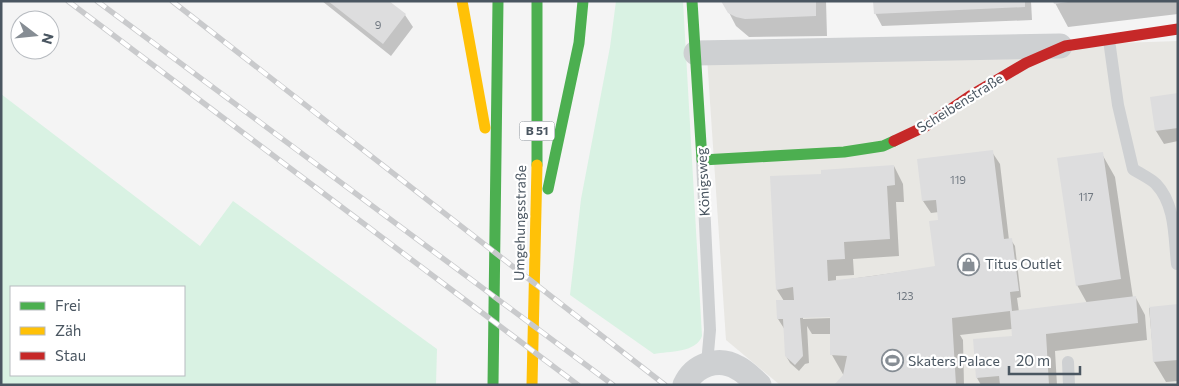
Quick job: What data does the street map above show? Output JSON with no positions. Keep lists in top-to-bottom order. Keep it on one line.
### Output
{"streets":{"main road":["Scheibenstraße","B 51","Königsweg","Umgehungsstraße"]},"crossings":[["Scheibenstraße","Königsweg"]],"places":{"shop":["Titus Outlet"],"sports":["Skaters Palace"]},"house_numbers":["9","119","117","123"],"legend":["Frei","Zäh","Stau"],"scale_bar":"20 m","north":"right"}
